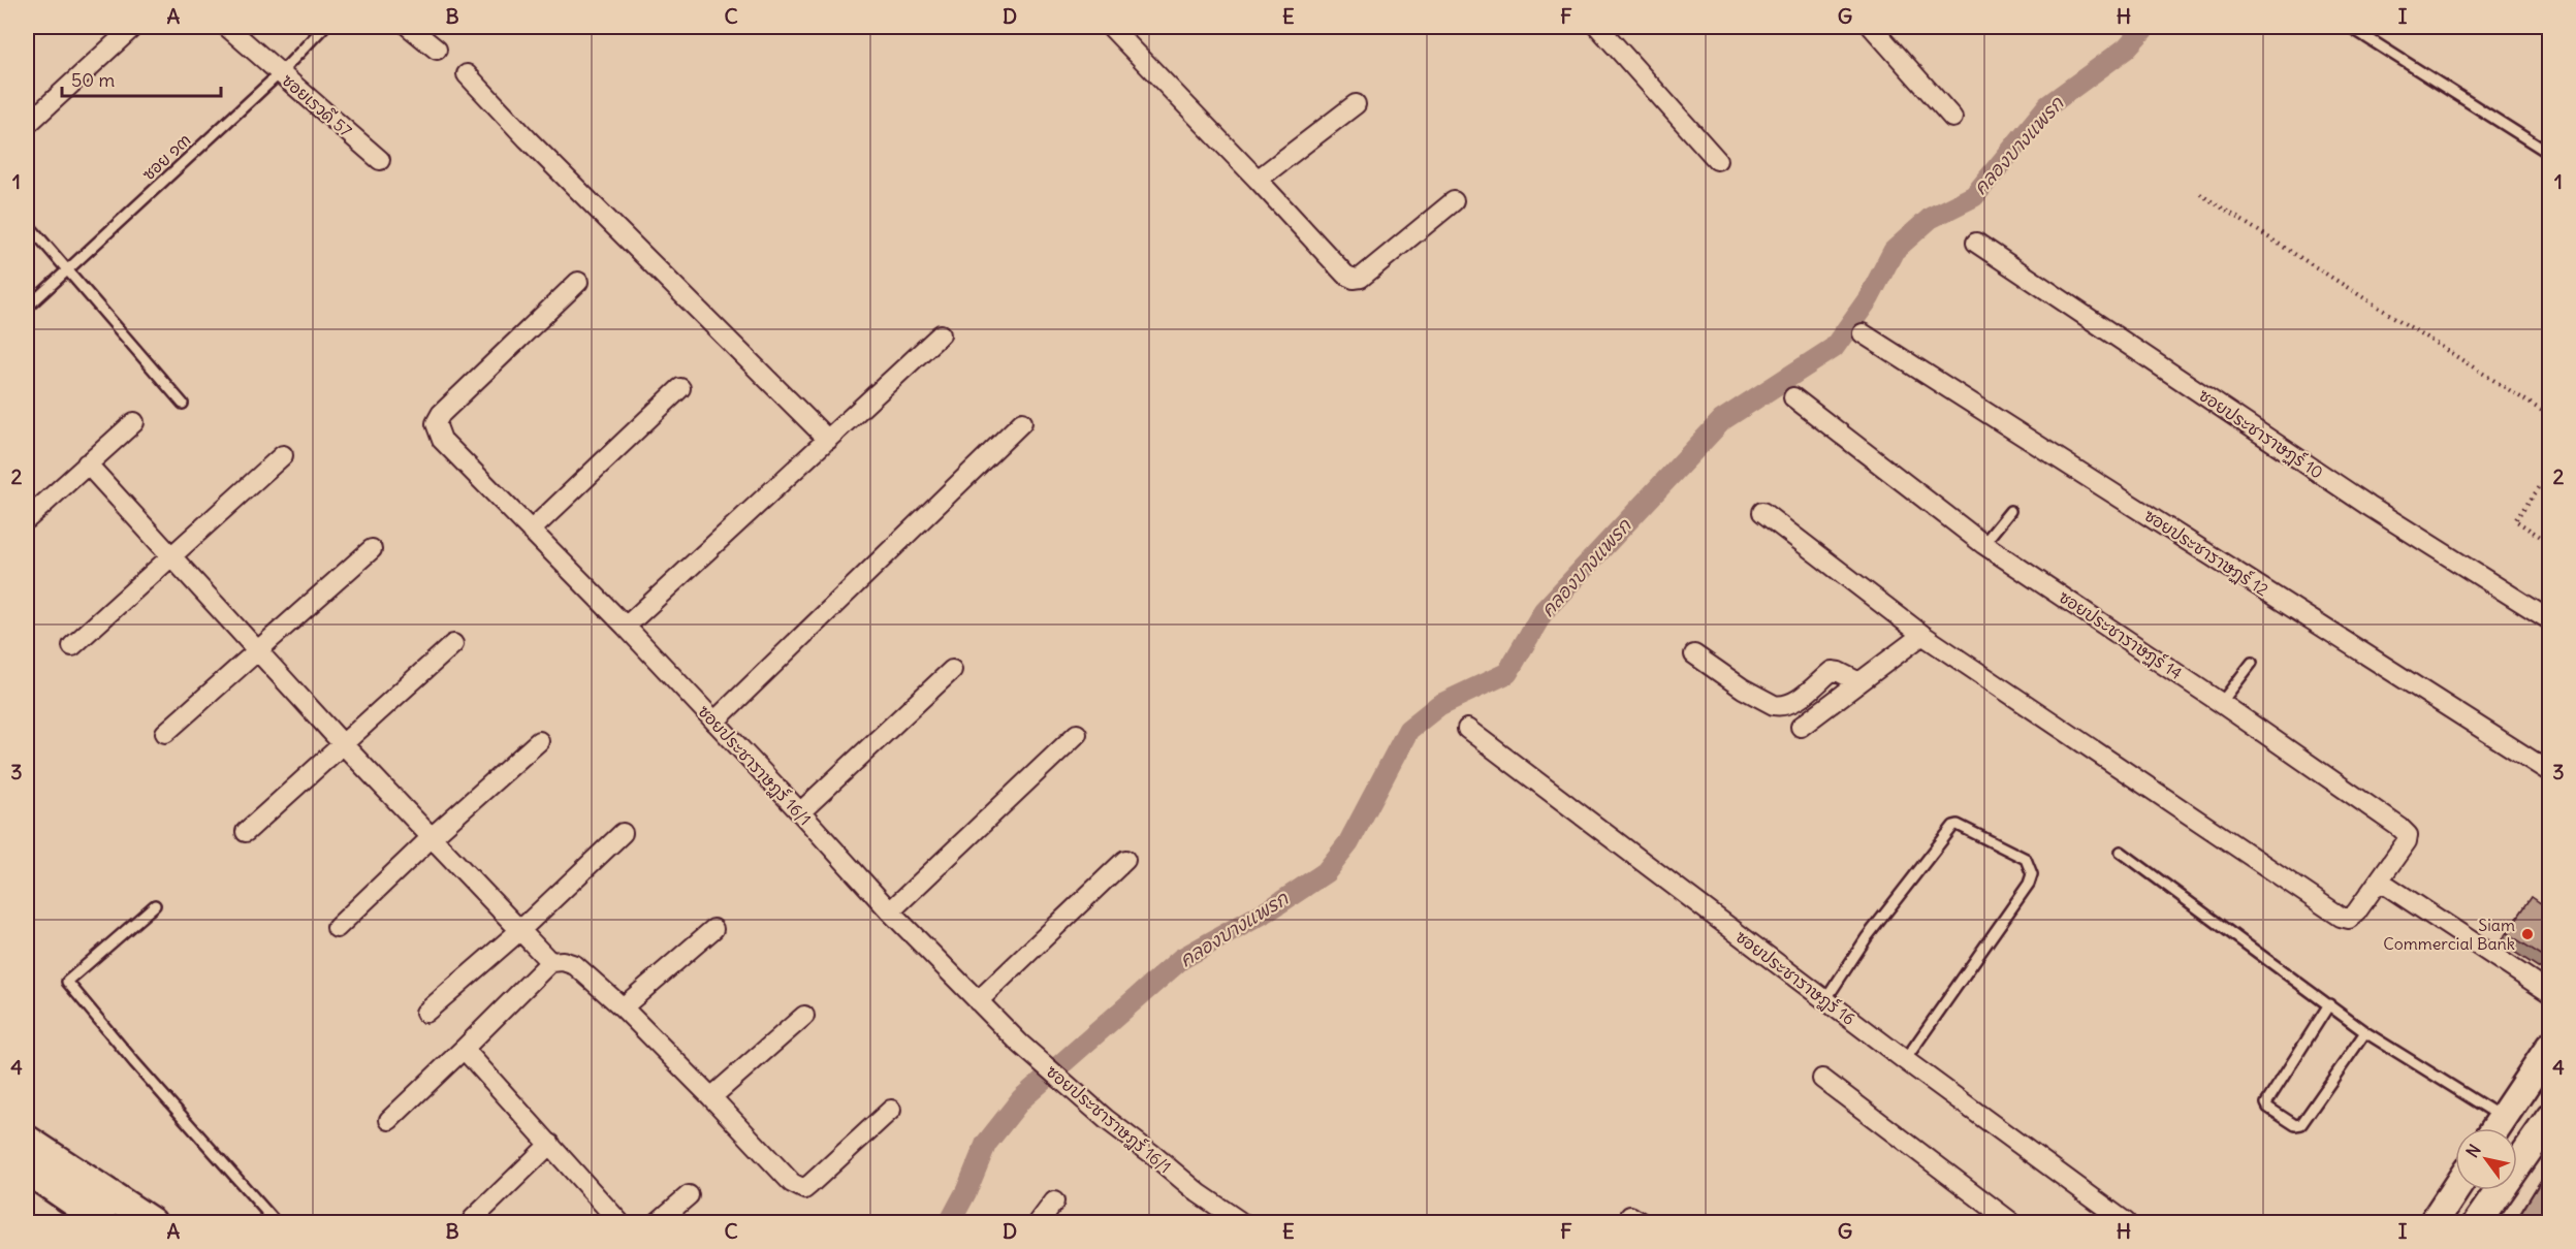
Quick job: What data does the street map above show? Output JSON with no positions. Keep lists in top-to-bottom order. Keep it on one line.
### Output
{"streets":{"street":["ซอยเรวดี 57","ซอยประชาราษฏร์ 10","ซอยประชาราษฏร์ 12","ซอยประชาราษฏร์ 14","ซอยประชาราษฎร์ 16/1","ซอยประชาราษฎร์ 16"],"lane":["ซอย ๑๓"]},"crossings":[["ซอยเรวดี 57","ซอย ๑๓"]],"water":["คลองบางแพรก"],"places":["Siam Commercial Bank"],"scale_bar":"50 m","north":"top left","grid":{"columns":["A","B","C","D","E","F","G","H","I"],"rows":["1","2","3","4"]}}
